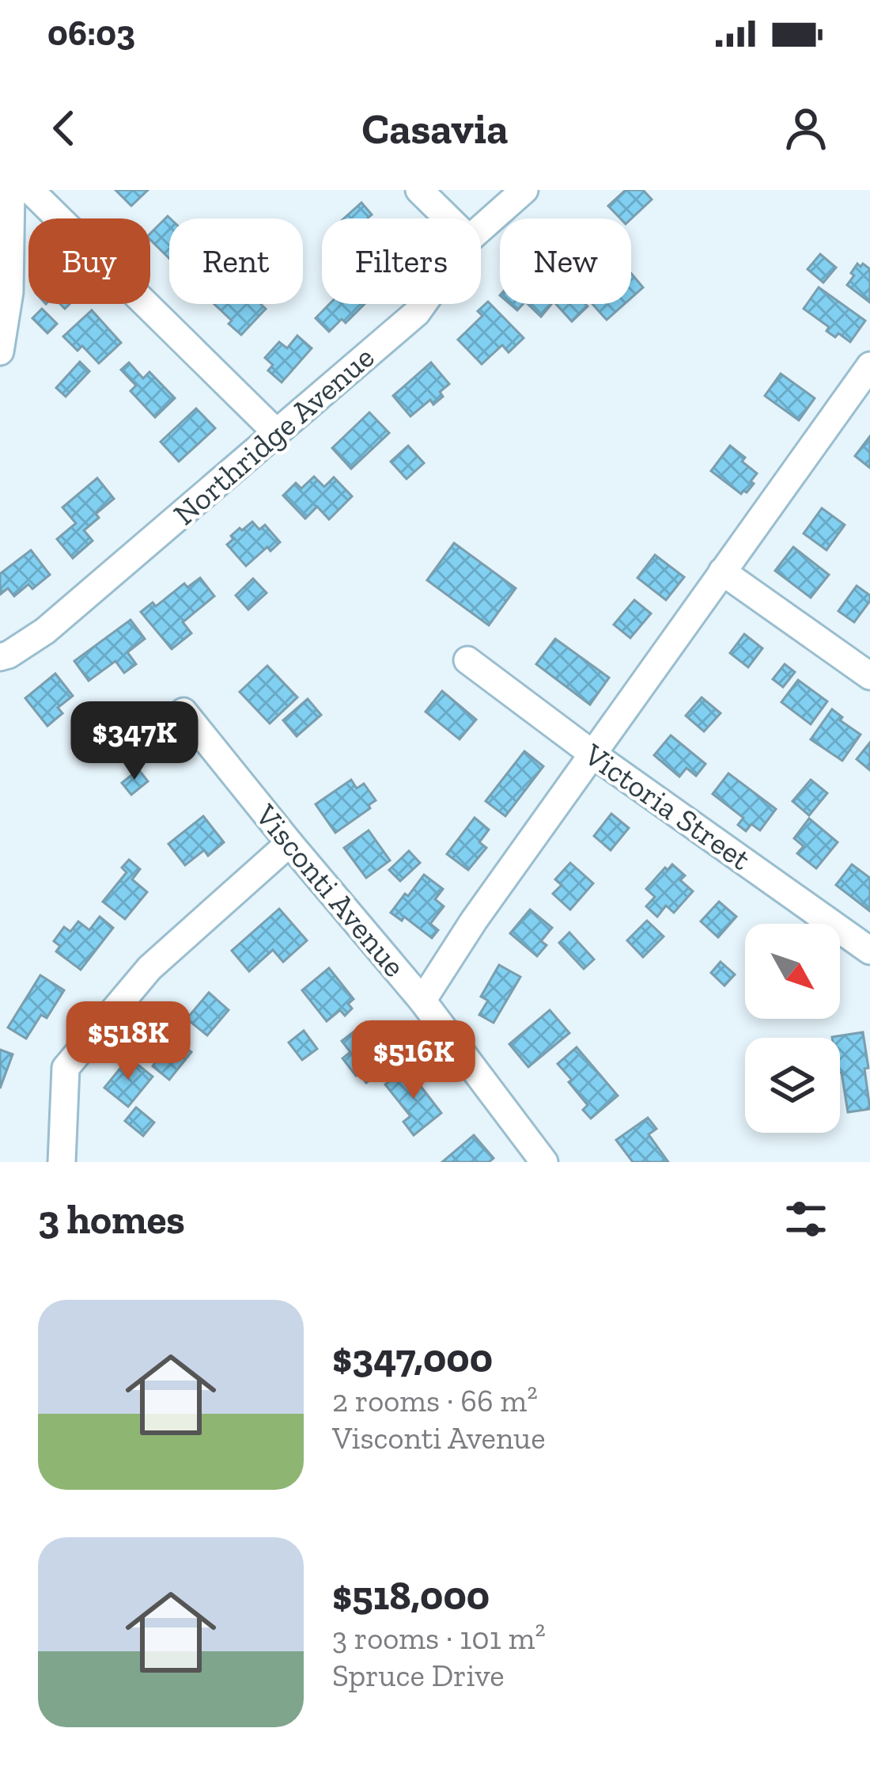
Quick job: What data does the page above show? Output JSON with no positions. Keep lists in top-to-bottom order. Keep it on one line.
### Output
{"streets":{"street":["Northridge Avenue","Victoria Street","Visconti Avenue"]},"north":"bottom right","page":{"status":"06:03","header":"Casavia","chip":["Buy","Rent","Filters","New"],"price":["$347K","$518K","$516K"],"heading":"3 homes","list":[{"name":"$347,000","note":"2 rooms · 66 m² · Visconti Avenue"},{"name":"$518,000","note":"3 rooms · 101 m² · Spruce Drive"}]}}
